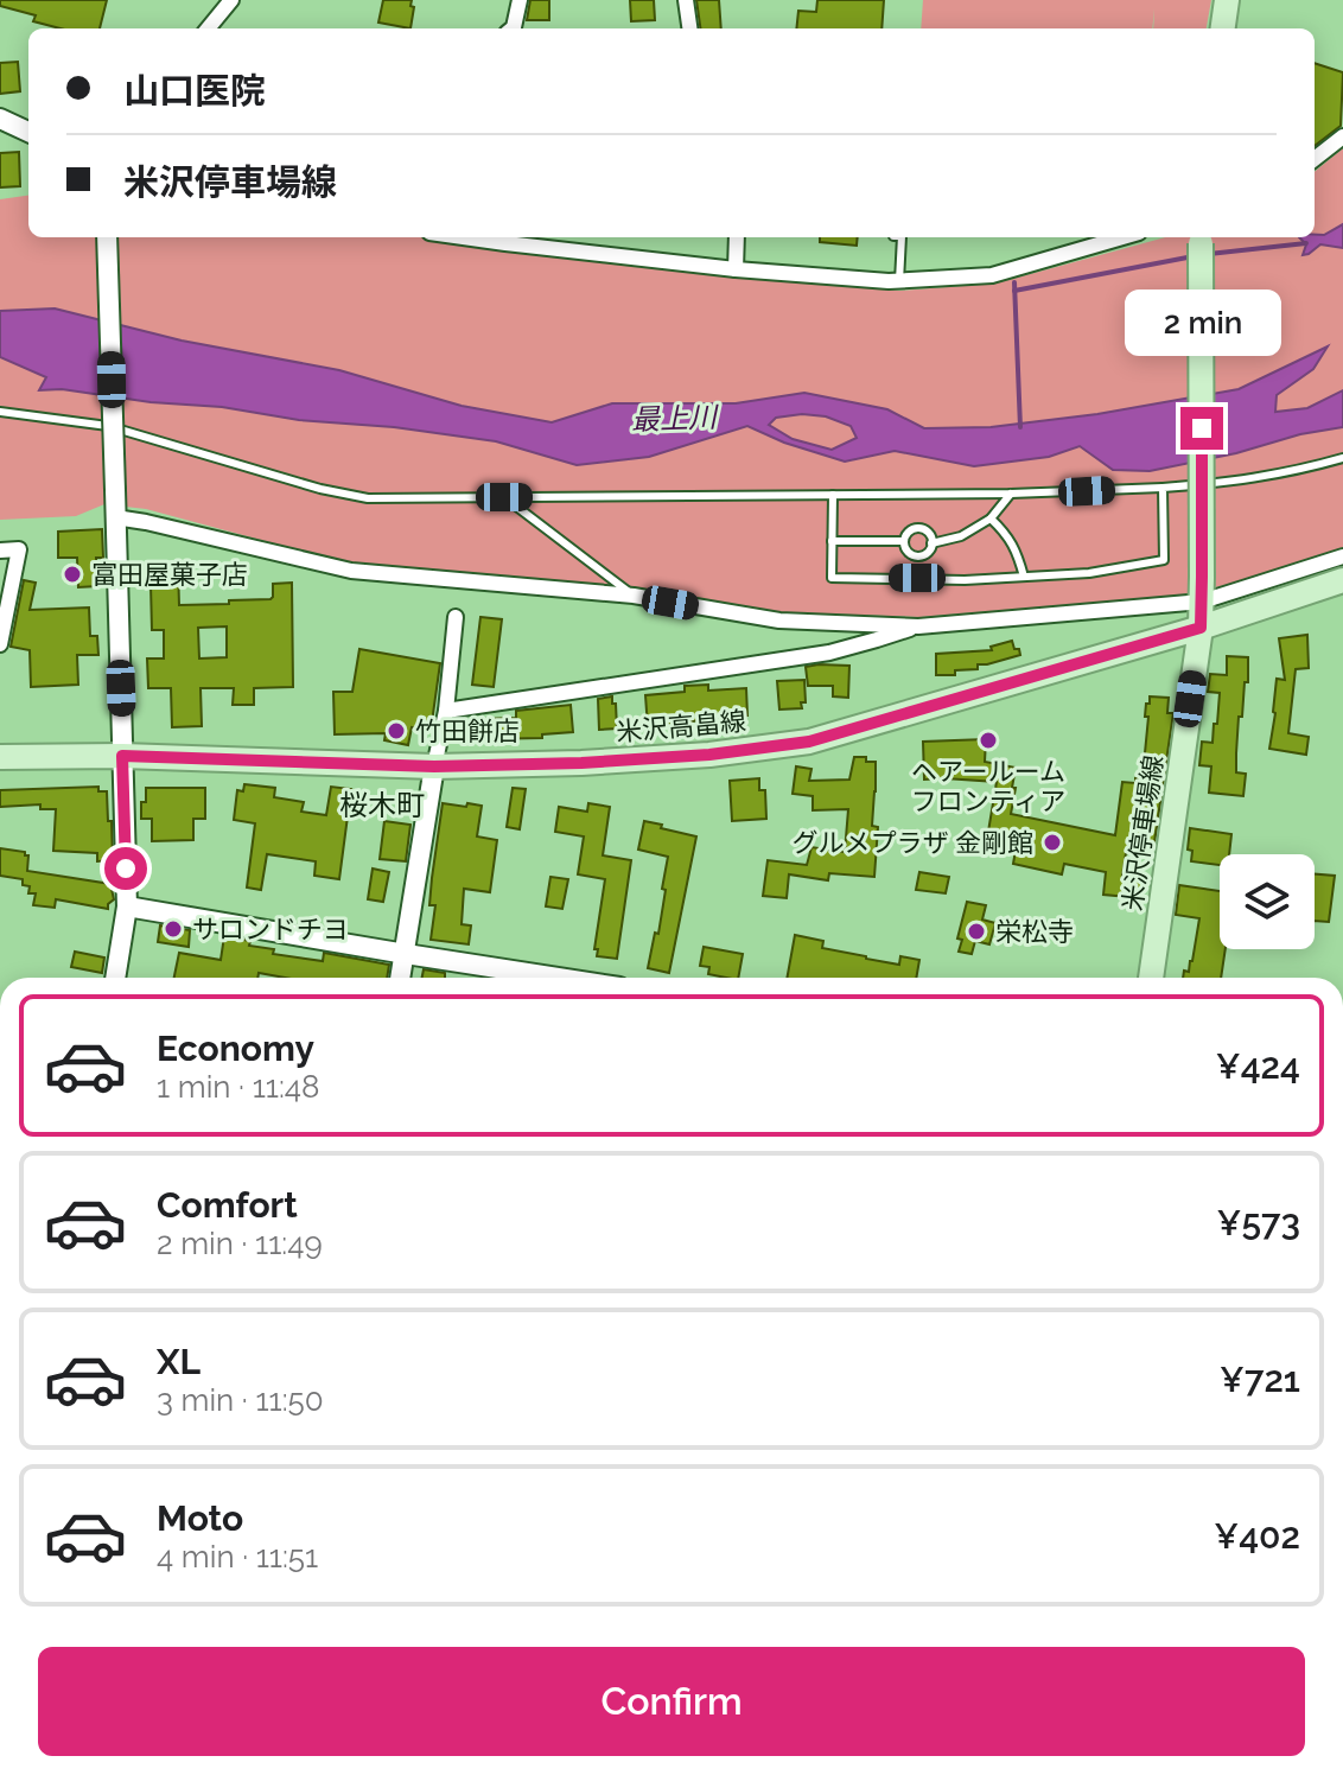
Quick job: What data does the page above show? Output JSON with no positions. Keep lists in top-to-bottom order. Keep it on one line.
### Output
{"streets":{"main road":["米沢高畠線","米沢停車場線"]},"crossings":[["米沢高畠線","米沢停車場線"]],"districts":["桜木町"],"water":["最上川"],"places":["富田屋菓子店","竹田餅店","ヘアールーム フロンティア","グルメプラザ 金剛館","サロンドチヨ","栄松寺"],"page":{"banner":["山口医院","米沢停車場線"],"bubble":"2 min","list":[{"name":"Economy","note":"1 min · 11:48","value":"¥424"},{"name":"Comfort","note":"2 min · 11:49","value":"¥573"},{"name":"XL","note":"3 min · 11:50","value":"¥721"},{"name":"Moto","note":"4 min · 11:51","value":"¥402"}],"buttons":"Confirm"}}
